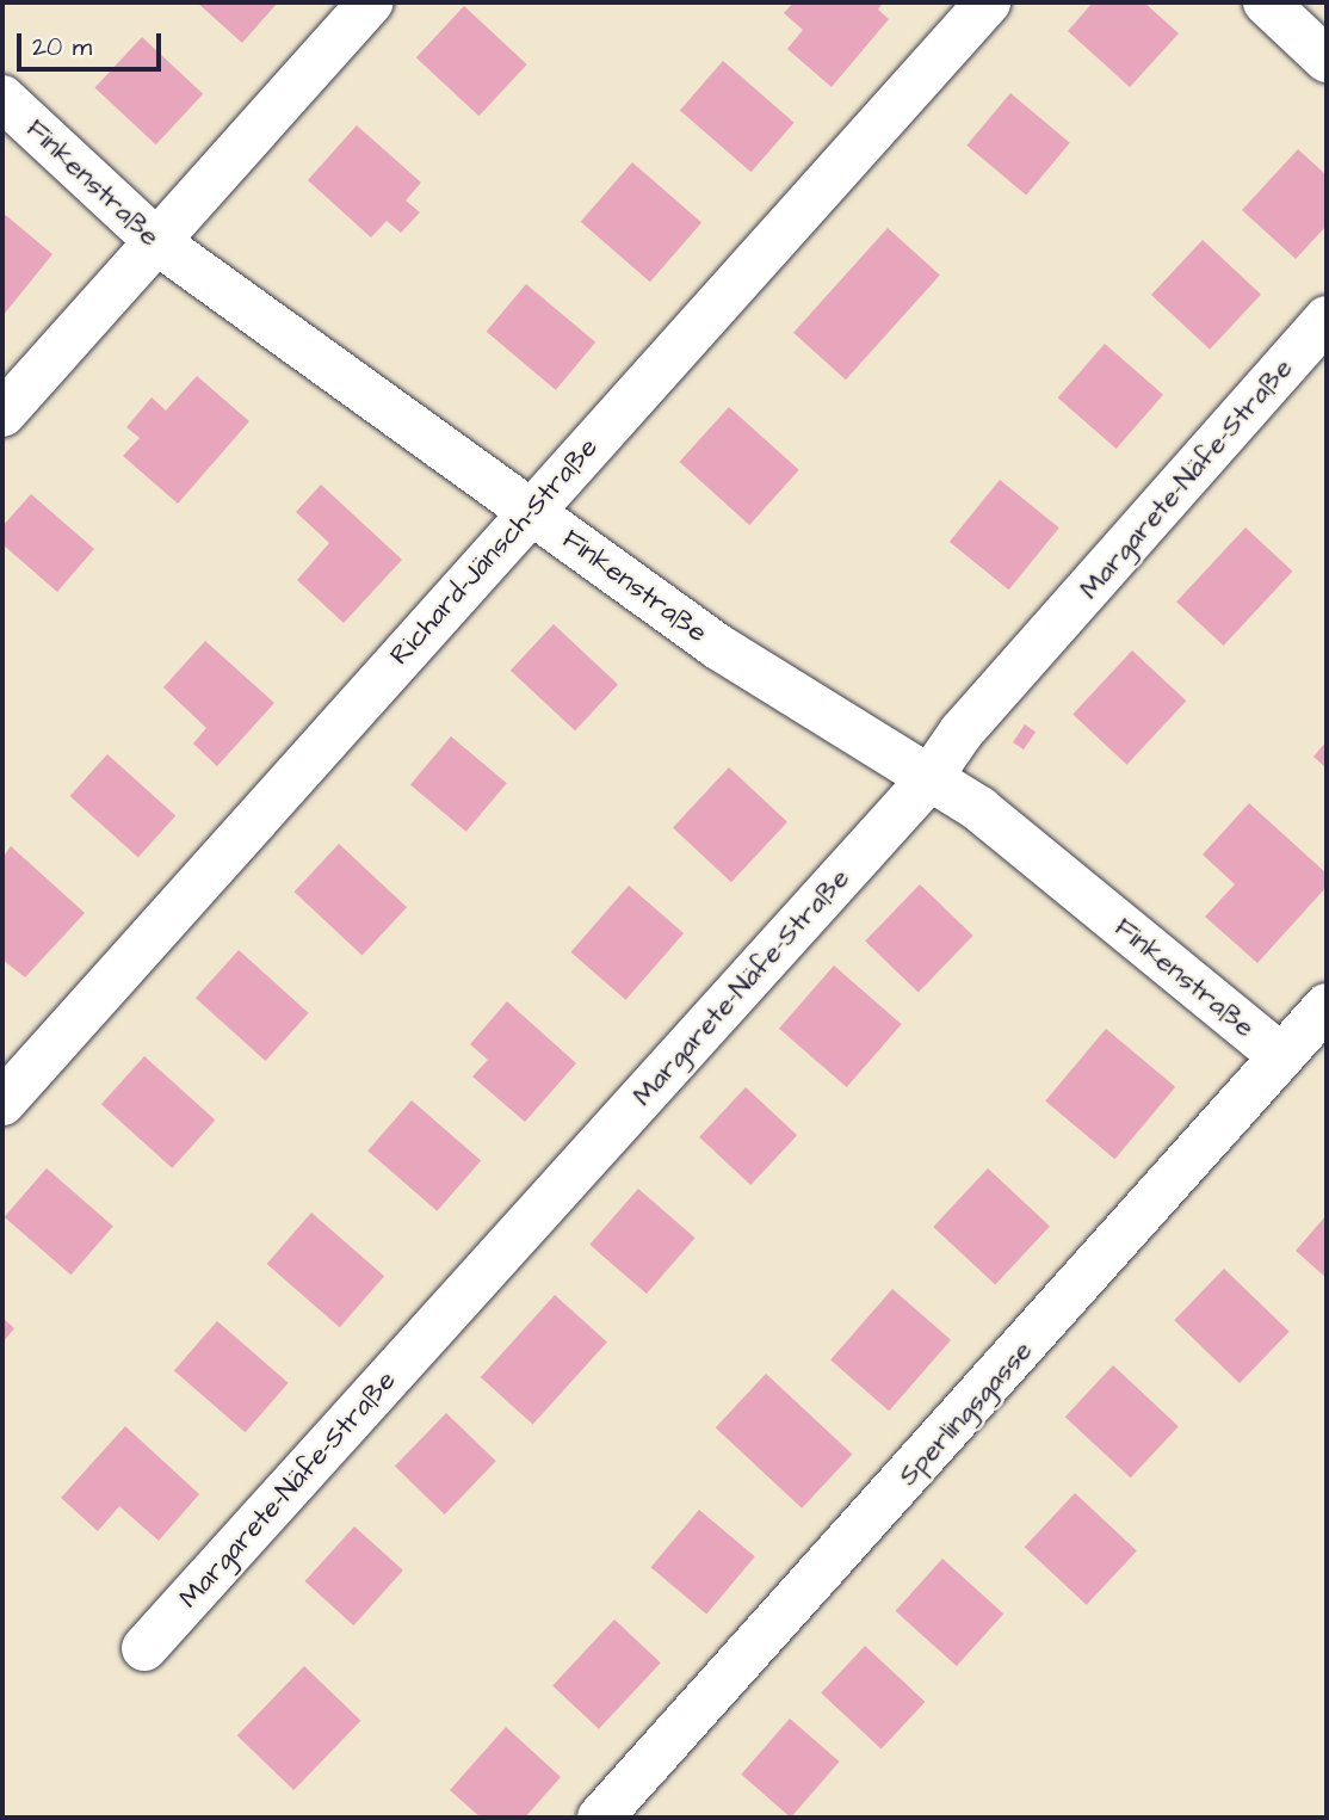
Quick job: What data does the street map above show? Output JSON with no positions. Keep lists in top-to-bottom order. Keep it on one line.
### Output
{"streets":{"street":["Finkenstraße","Margarete-Näfe-Straße","Richard-Jänsch-Straße","Sperlingsgasse"]},"crossings":[["Finkenstraße","Margarete-Näfe-Straße"],["Finkenstraße","Richard-Jänsch-Straße"],["Finkenstraße","Sperlingsgasse"]],"scale_bar":"20 m"}
